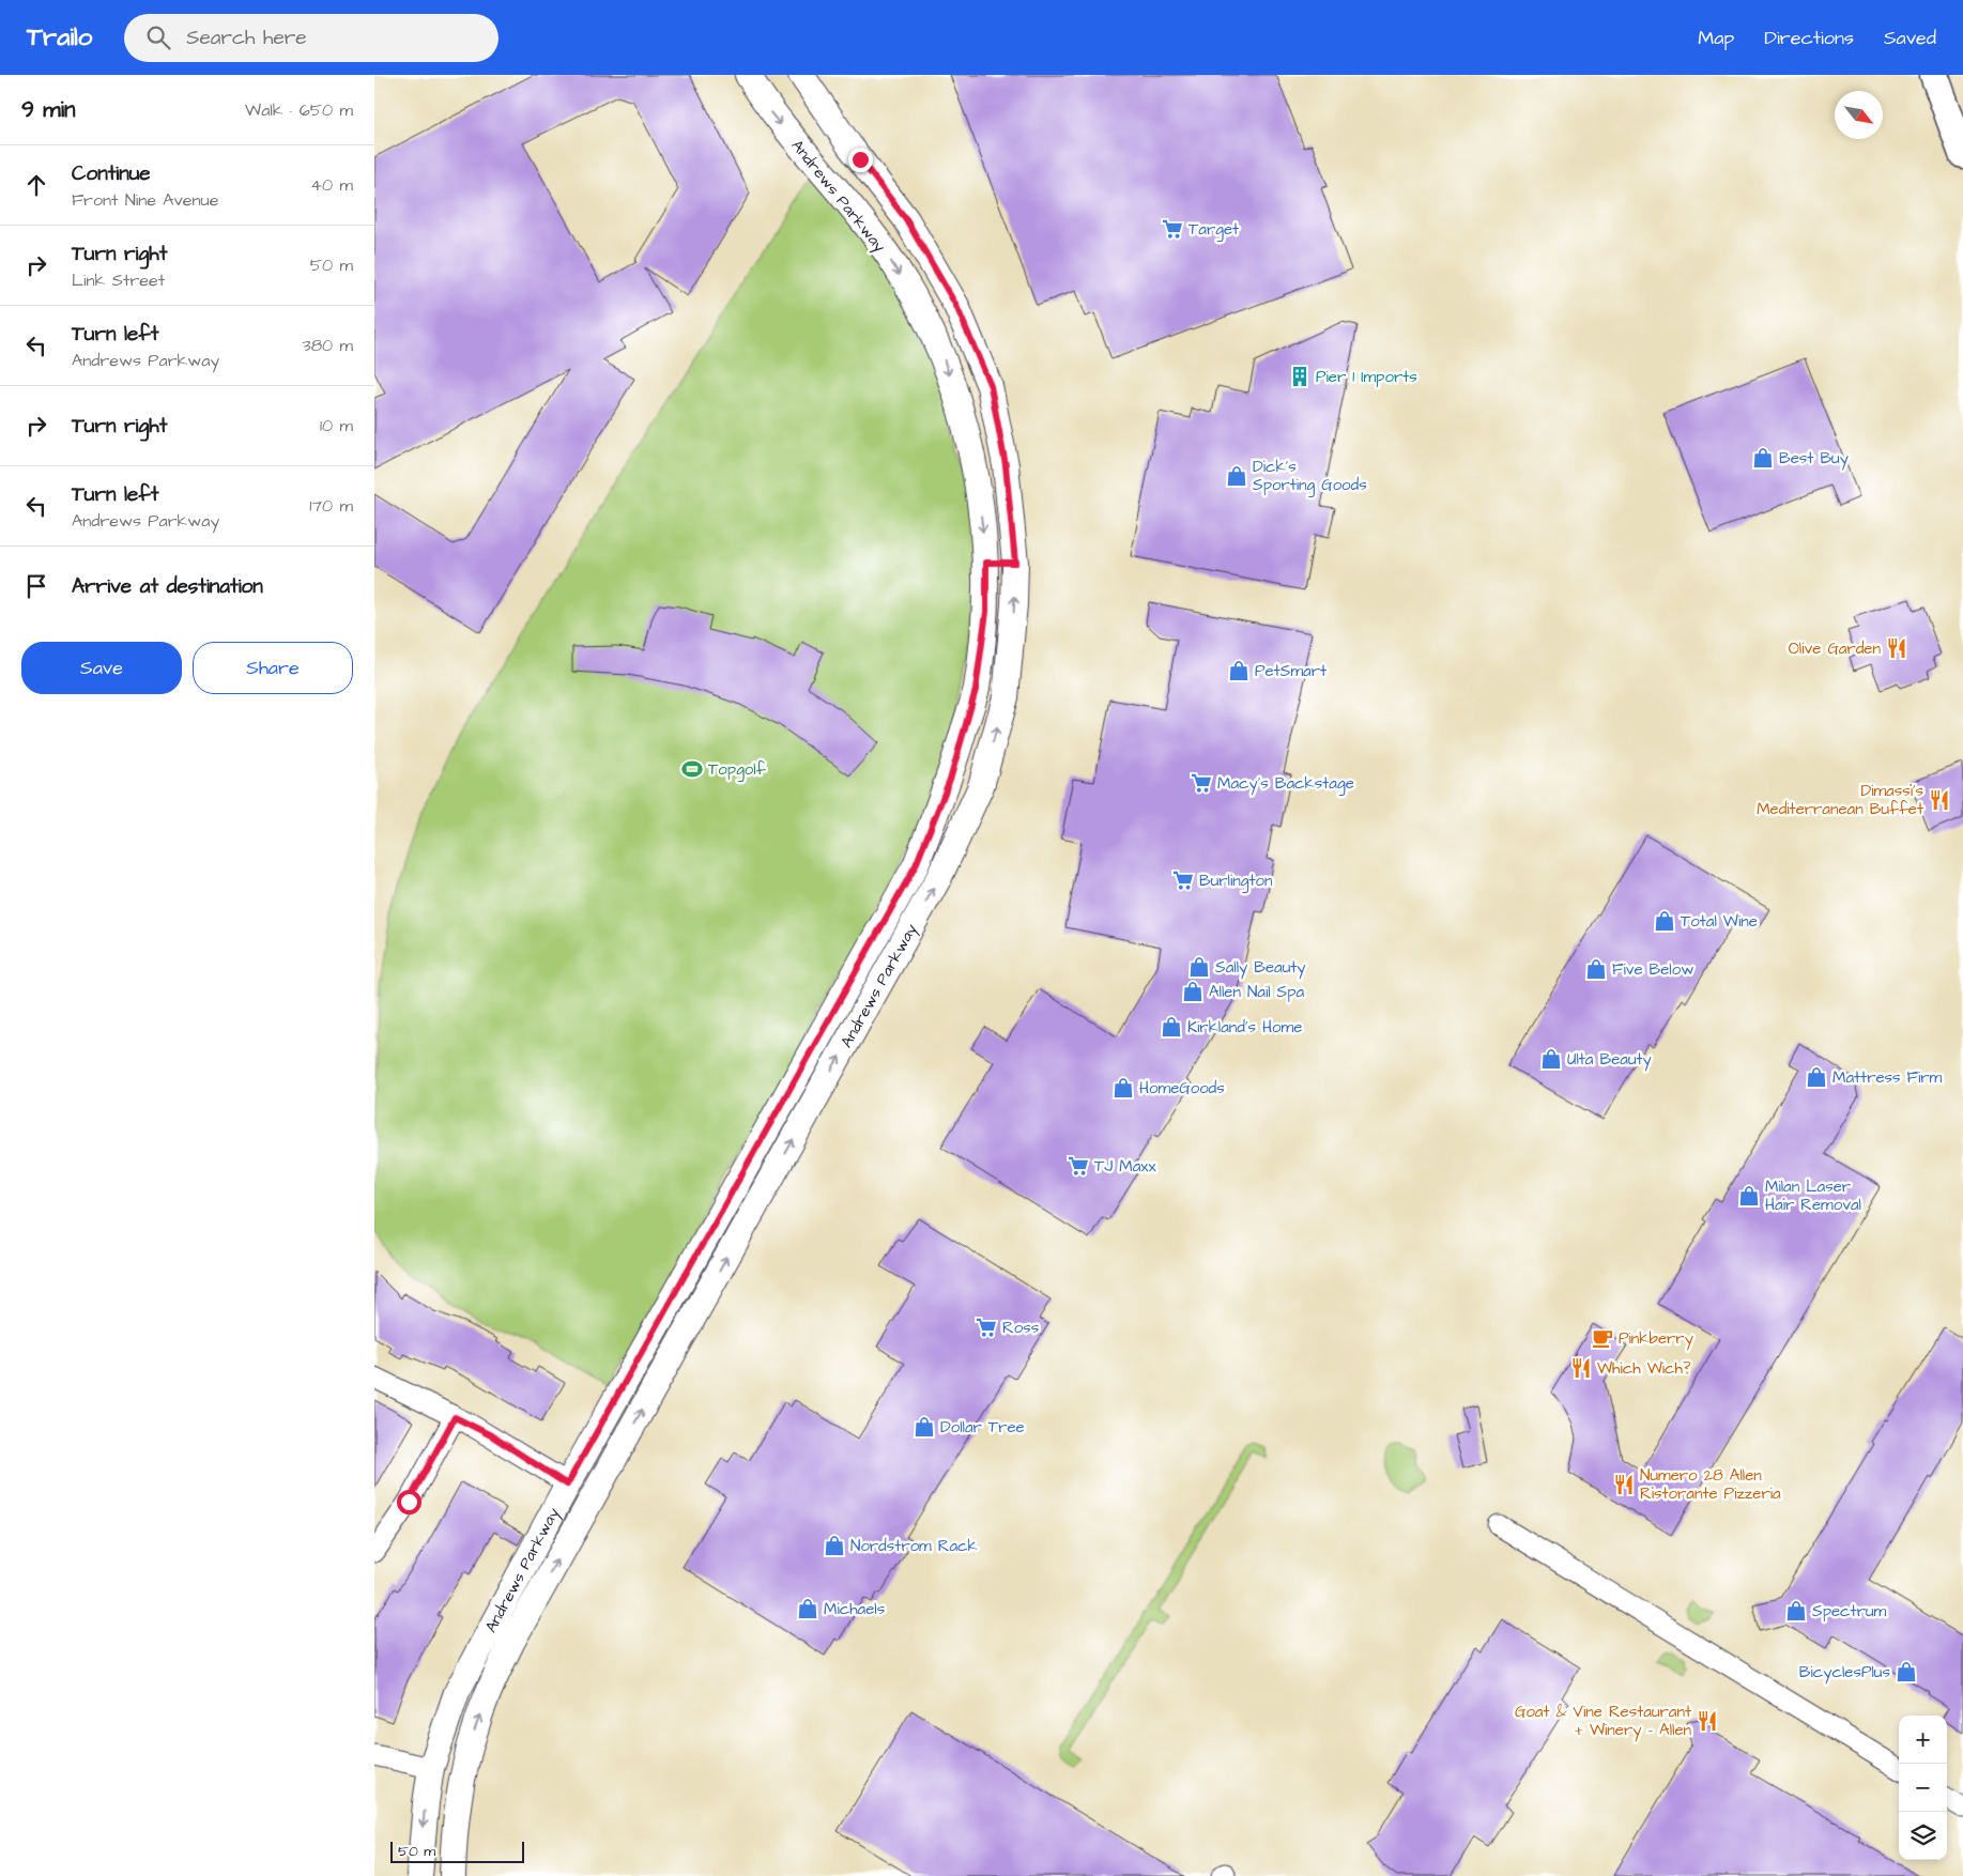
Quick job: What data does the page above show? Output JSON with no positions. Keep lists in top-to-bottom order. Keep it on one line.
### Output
{"streets":{"street":["Andrews Parkway"]},"places":{"supermarket":["Target","Macy's Backstage","Burlington","TJ Maxx","Ross"],"building":["Pier 1 Imports"],"shop":["Best Buy","Dick's Sporting Goods","PetSmart","Total Wine","Sally Beauty","Five Below","Allen Nail Spa","Kirkland's Home","Ulta Beauty","Mattress Firm","HomeGoods","Milan Laser Hair Removal","Dollar Tree","Nordstrom Rack","Michaels","Spectrum","BicyclesPlus"],"restaurant":["Olive Garden","Dimassi's Mediterranean Buffet","Which Wich?","Numero 28 Allen Ristorante Pizzeria","Goat & Vine Restaurant + Winery - Allen"],"sports":["Topgolf"],"cafe":["Pinkberry"]},"scale_bar":"50 m","north":"bottom right","page":{"header":"Trailo","search":"Search here","nav":["Map","Directions","Saved"],"heading":["9 min","Walk · 650 m"],"list":[["Continue","Front Nine Avenue","40 m"],["Turn right","Link Street","50 m"],["Turn left","Andrews Parkway","380 m"],["Turn right","10 m"],["Turn left","Andrews Parkway","170 m"],"Arrive at destination"],"buttons":["Save","Share"],"map_buttons":["+","−"],"scale":"50 m"}}
